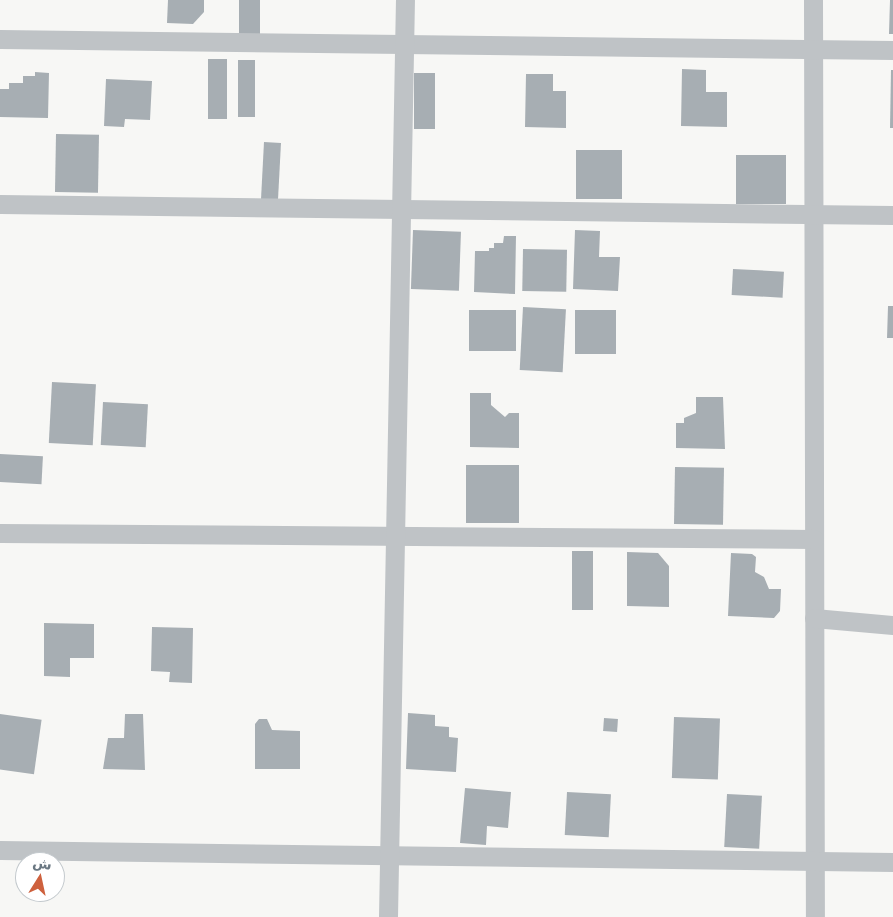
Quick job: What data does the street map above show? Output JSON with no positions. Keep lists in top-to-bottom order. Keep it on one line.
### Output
{"north":"top"}
